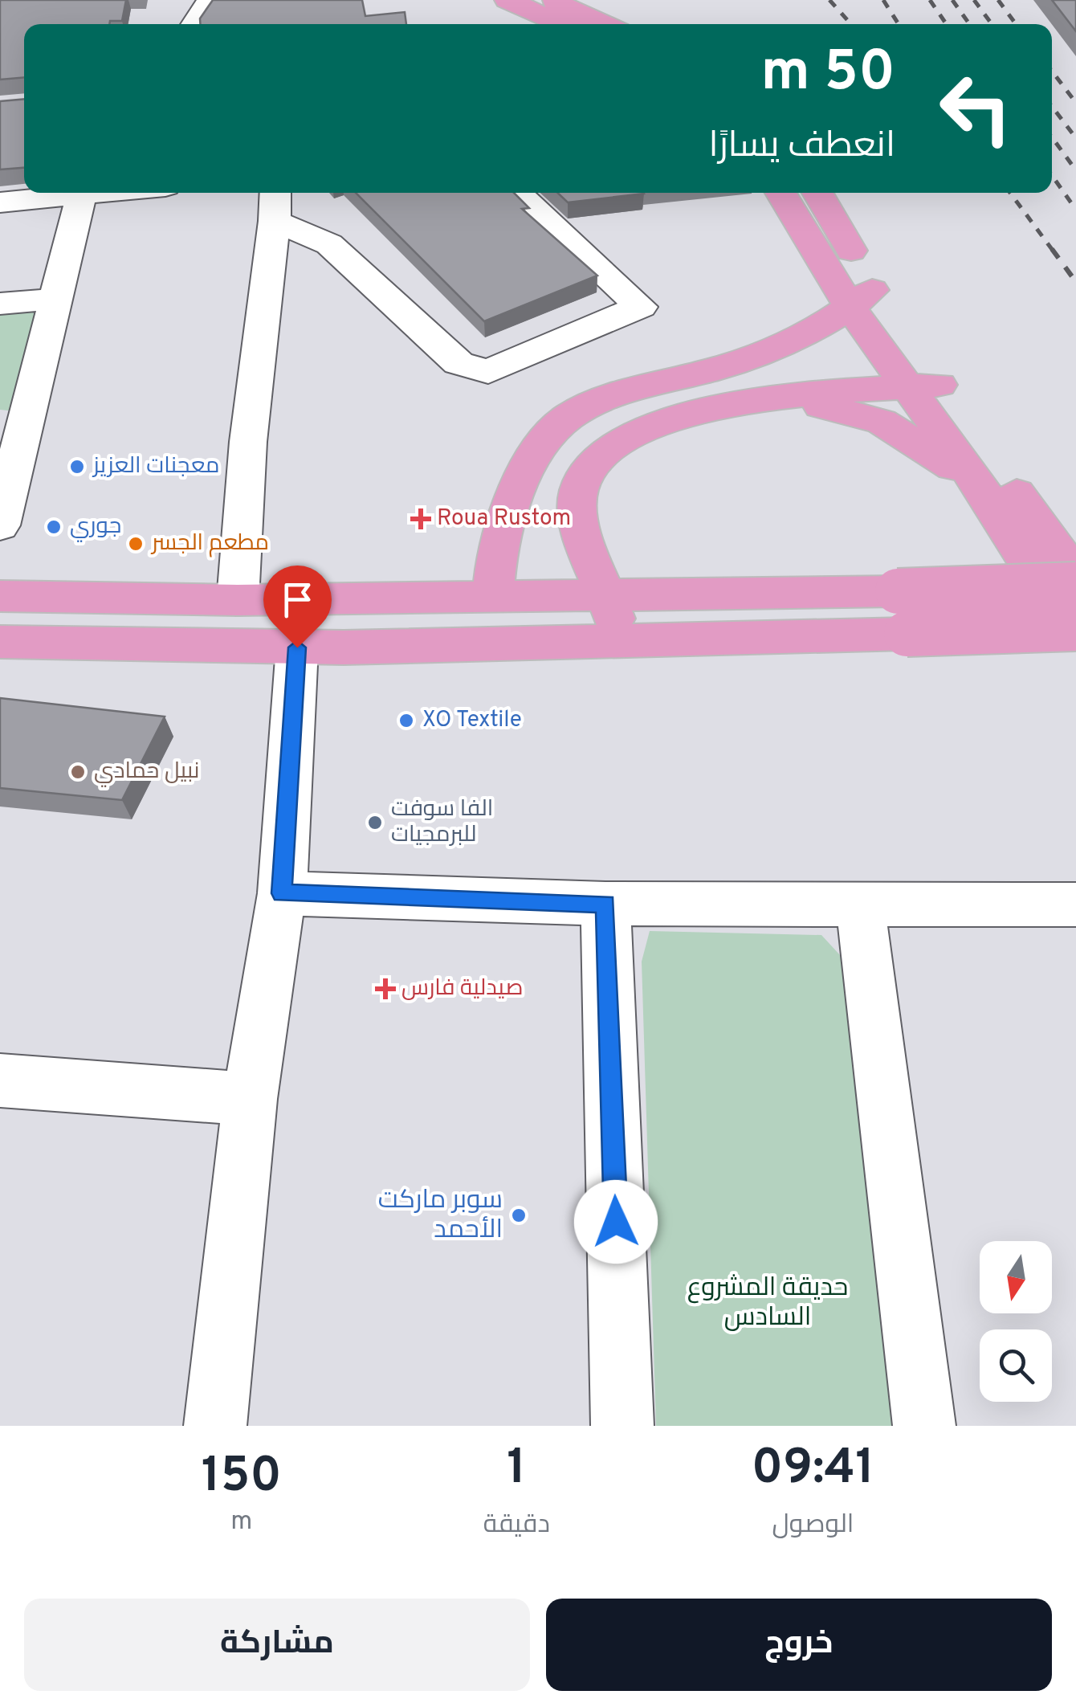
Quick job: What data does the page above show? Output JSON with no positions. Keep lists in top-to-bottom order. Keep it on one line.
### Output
{"parks":["حديقة المشروع السادس"],"places":{"other":["معجنات العزيز","جوري","مطعم الجسر","XO Textile","نبيل حمادي","الفا سوفت للبرمجيات","سوبر ماركت الأحمد"],"health":["Roua Rustom","صيدلية فارس"]},"north":"bottom","page":{"turn":["50 m","انعطف يسارًا"],"eta":["09:41","الوصول","1","دقيقة","150","m"],"buttons":["خروج","مشاركة"]}}
